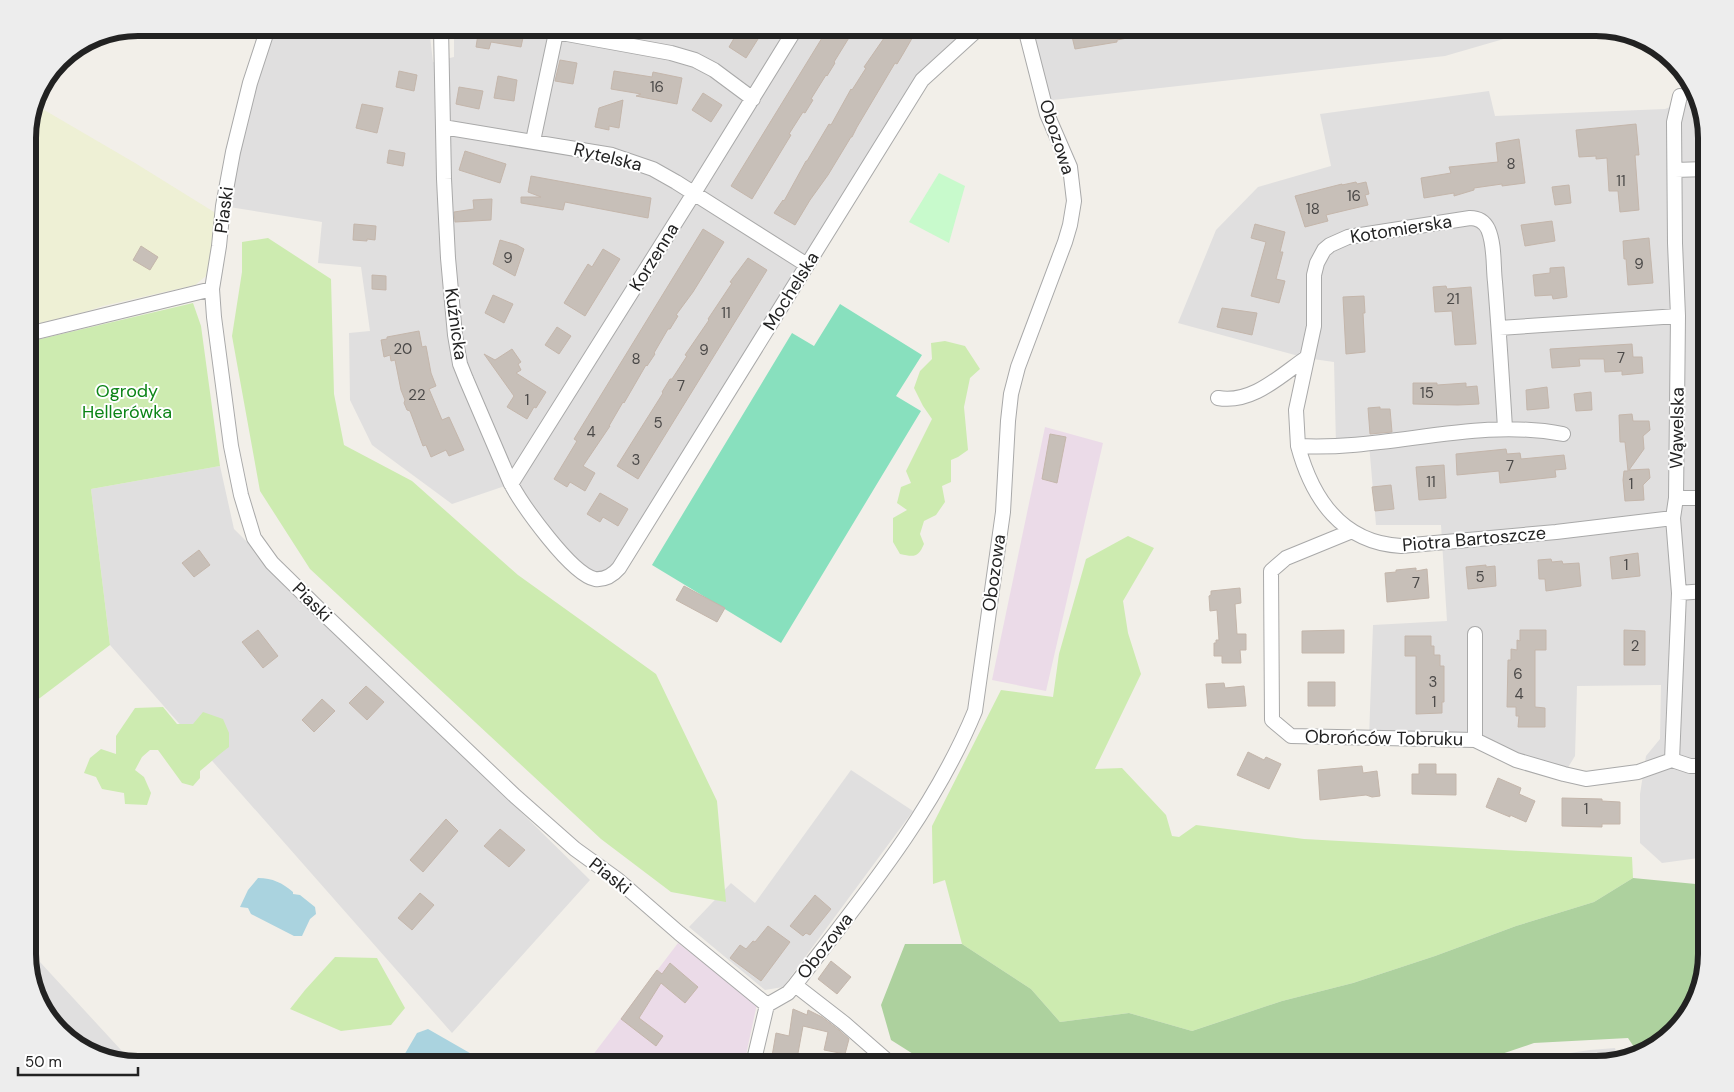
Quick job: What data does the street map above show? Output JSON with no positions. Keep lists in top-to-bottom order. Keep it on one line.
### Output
{"streets":{"street":["Obozowa","Rytelska","Piaski","Kotomierska","Korzenna","Mochelska","Kuźnicka","Wąwelska","Piotra Bartoszcze","Obrońców Tobruku"]},"crossings":[["Obozowa","Piaski"],["Rytelska","Korzenna"],["Rytelska","Mochelska"],["Rytelska","Kuźnicka"],["Kotomierska","Piotra Bartoszcze"],["Korzenna","Kuźnicka"],["Mochelska","Kuźnicka"],["Wąwelska","Piotra Bartoszcze"],["Wąwelska","Obrońców Tobruku"],["Piotra Bartoszcze","Obrońców Tobruku"]],"parks":["Ogrody Hellerówka"],"house_numbers":["16","8","11","16","18","9","9","21","11","20","9","7","8","7","15","22","1","5","4","3","7","11","1","1","5","7","2","6","3","4","1","1"],"scale_bar":"50 m"}
